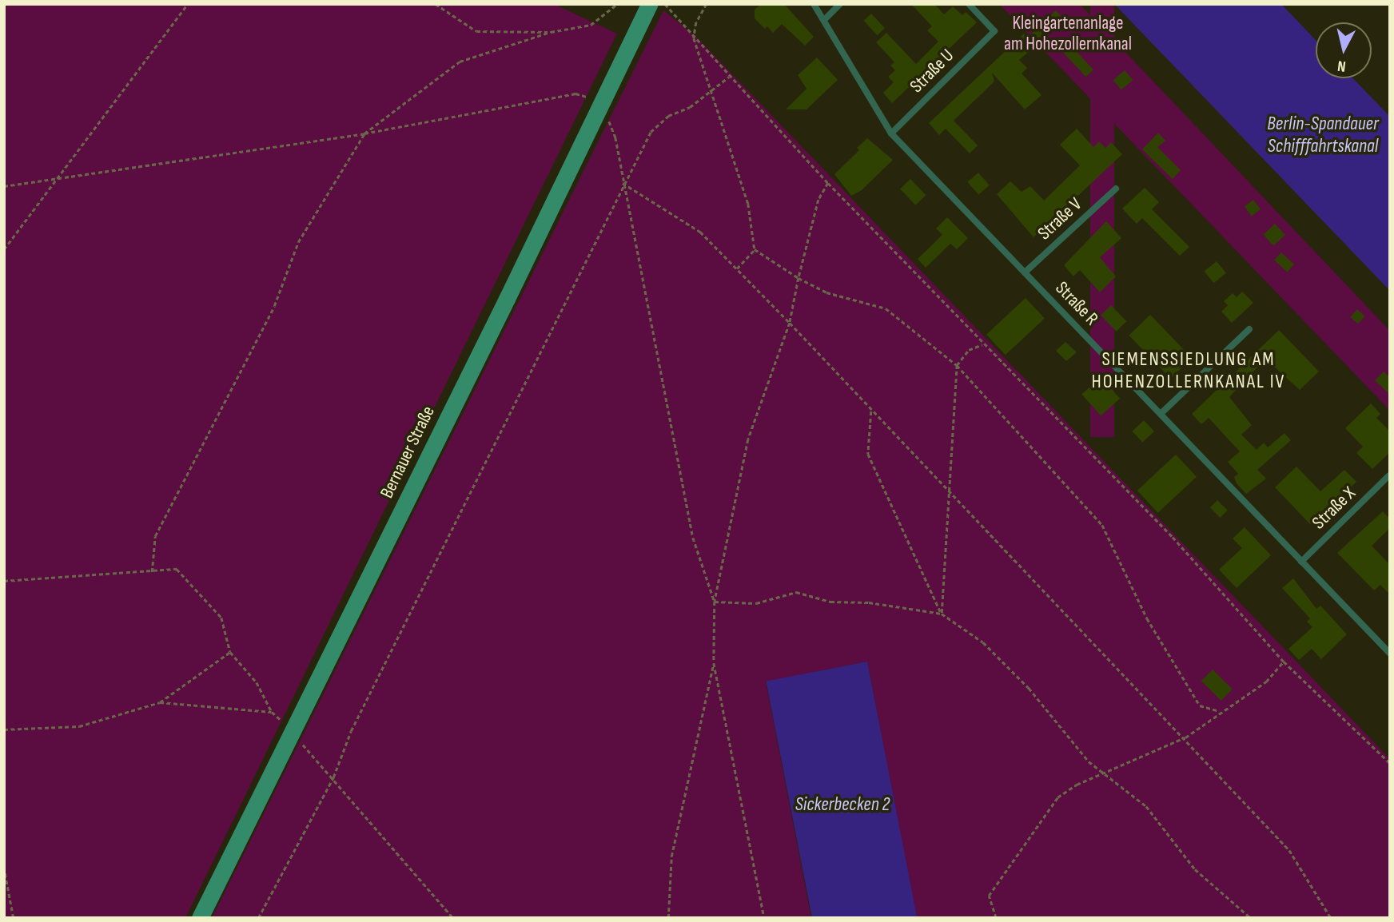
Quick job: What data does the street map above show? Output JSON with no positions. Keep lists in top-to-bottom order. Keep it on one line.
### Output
{"streets":{"main road":["Bernauer Straße"],"lane":["Straße U","Straße V","Straße R","Straße X"]},"crossings":[["Straße U","Straße R"],["Straße V","Straße R"],["Straße R","Straße X"]],"districts":["SIEMENSSIEDLUNG AM HOHENZOLLERNKANAL IV"],"water":["Berlin-Spandauer Schifffahrtskanal","Sickerbecken 2"],"parks":["Kleingartenanlage am Hohezollernkanal"],"north":"bottom"}
